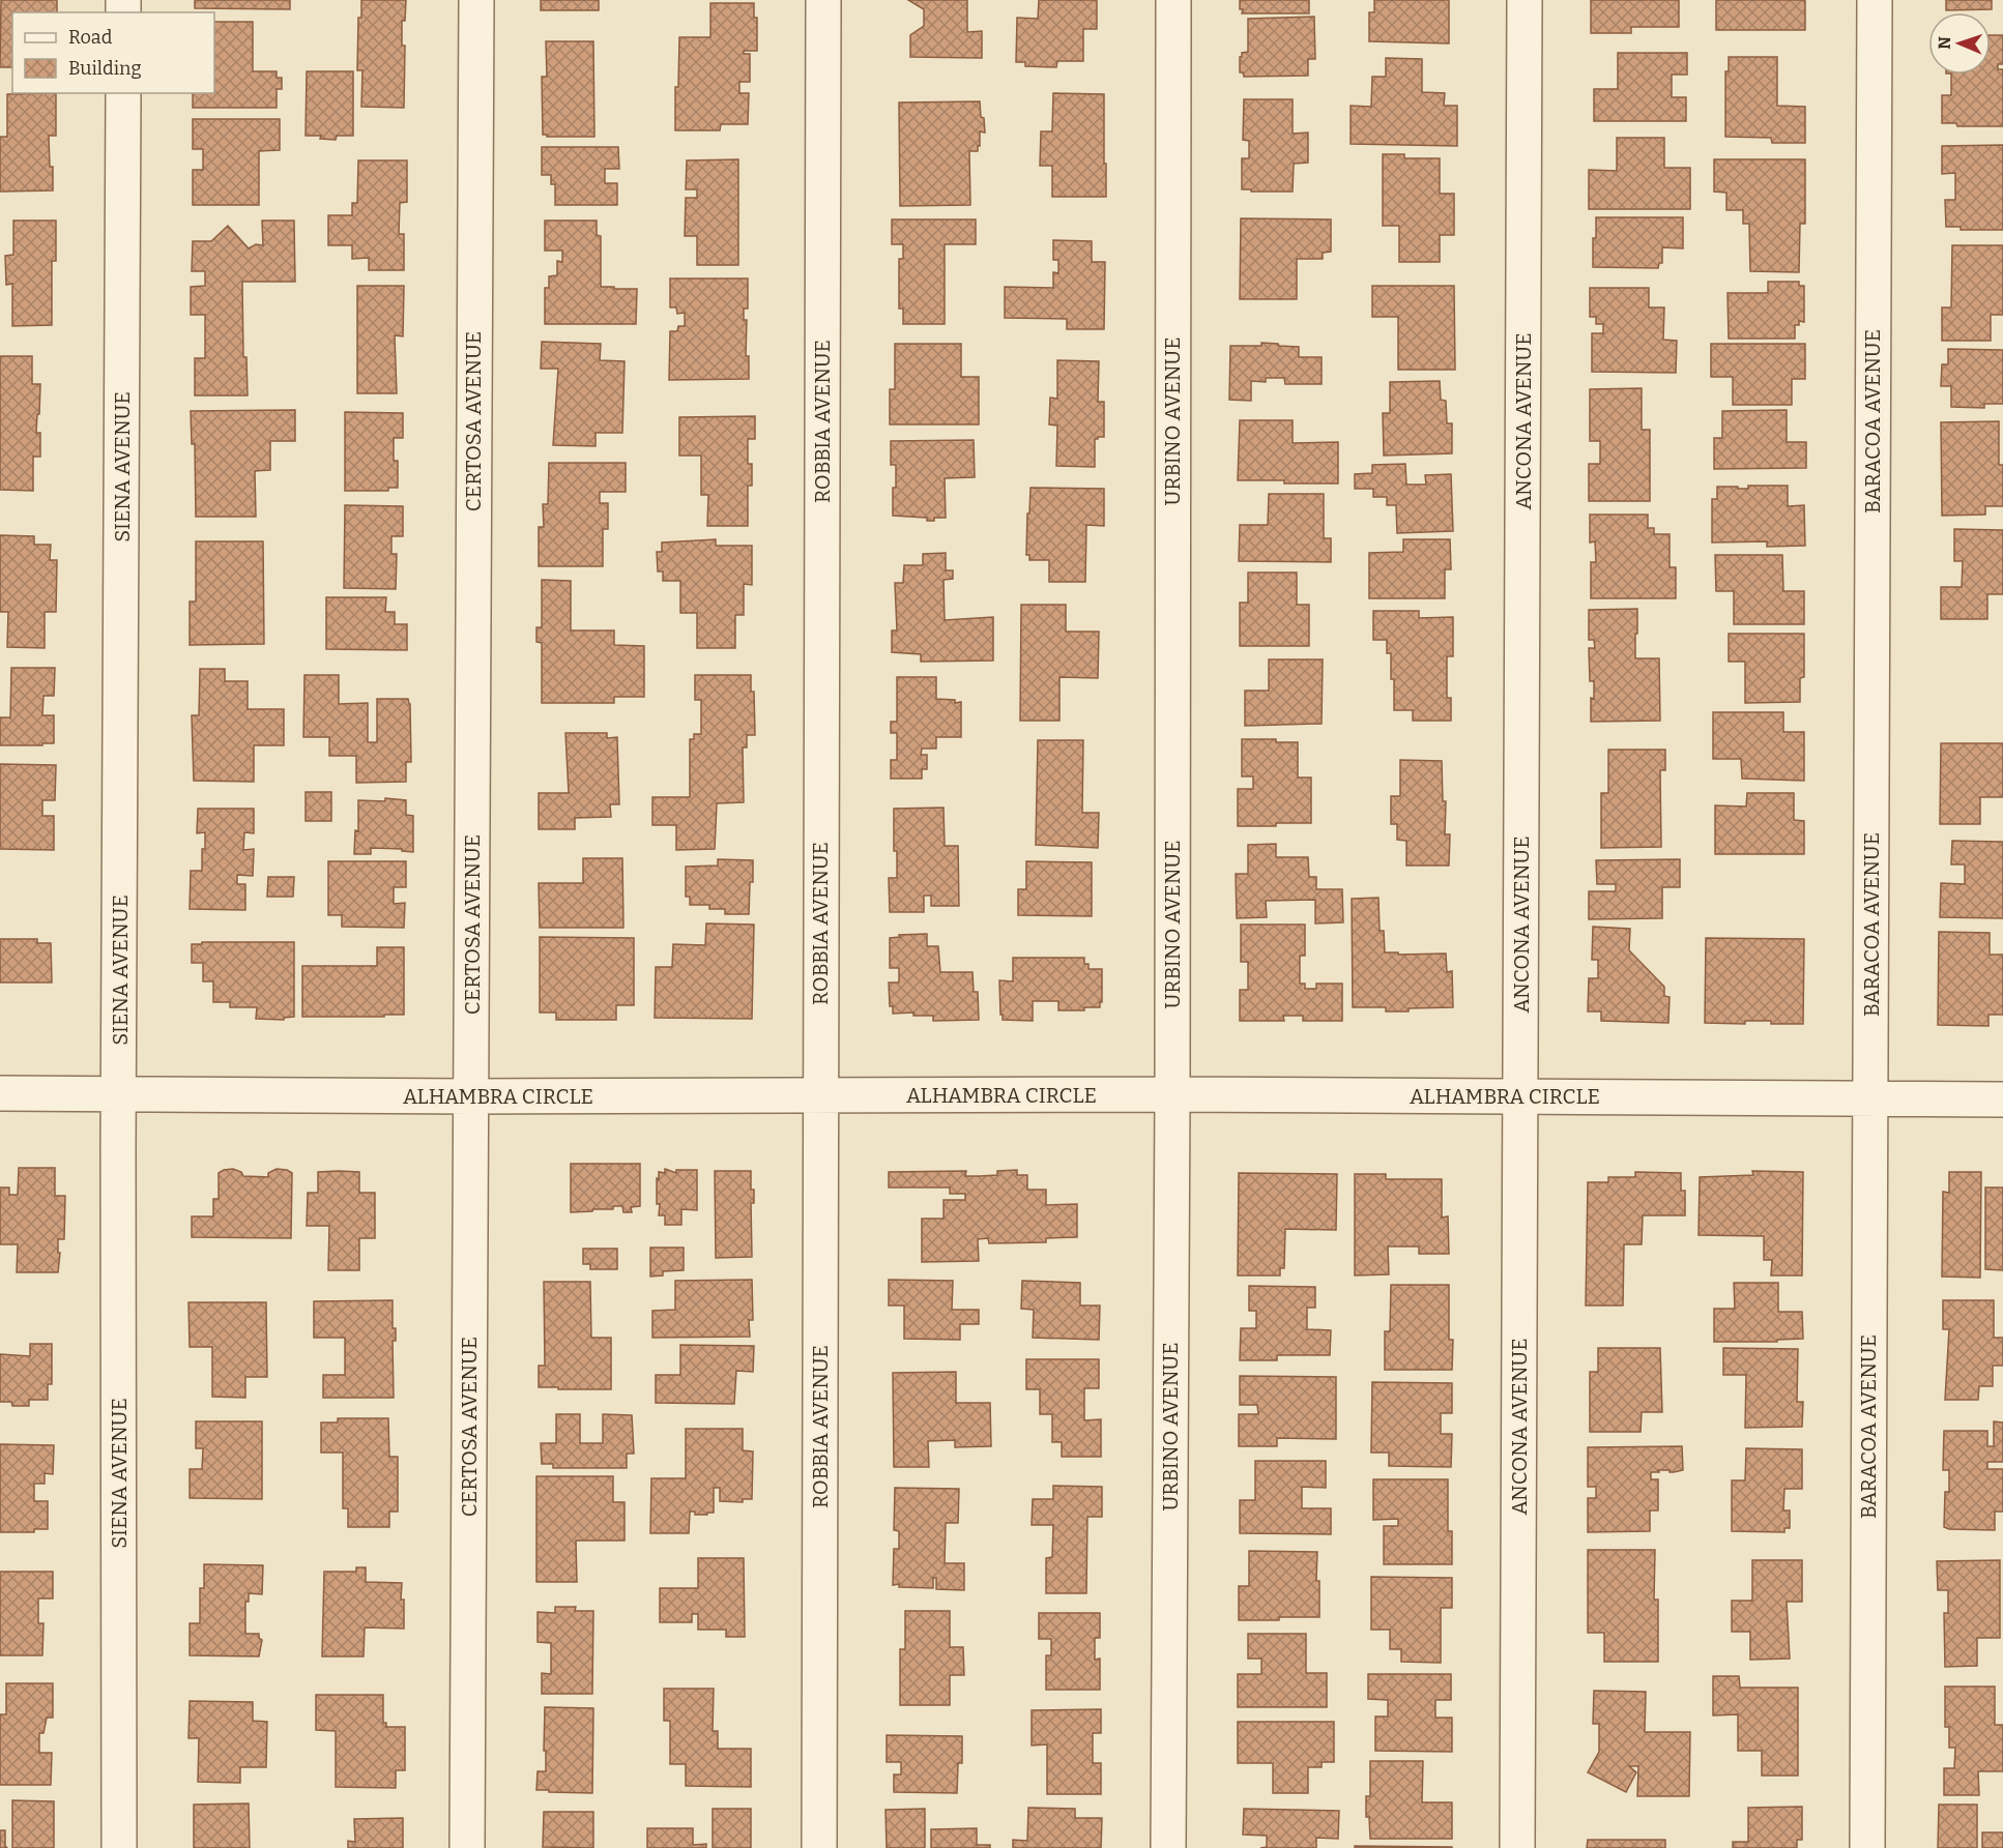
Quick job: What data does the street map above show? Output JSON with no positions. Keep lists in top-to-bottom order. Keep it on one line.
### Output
{"streets":{"street":["CERTOSA AVENUE","ROBBIA AVENUE","URBINO AVENUE","ANCONA AVENUE","BARACOA AVENUE","SIENA AVENUE","ALHAMBRA CIRCLE"]},"crossings":[["CERTOSA AVENUE","ALHAMBRA CIRCLE"],["ROBBIA AVENUE","ALHAMBRA CIRCLE"],["URBINO AVENUE","ALHAMBRA CIRCLE"],["ANCONA AVENUE","ALHAMBRA CIRCLE"],["BARACOA AVENUE","ALHAMBRA CIRCLE"],["SIENA AVENUE","ALHAMBRA CIRCLE"]],"legend":["Road","Building"],"north":"left"}
